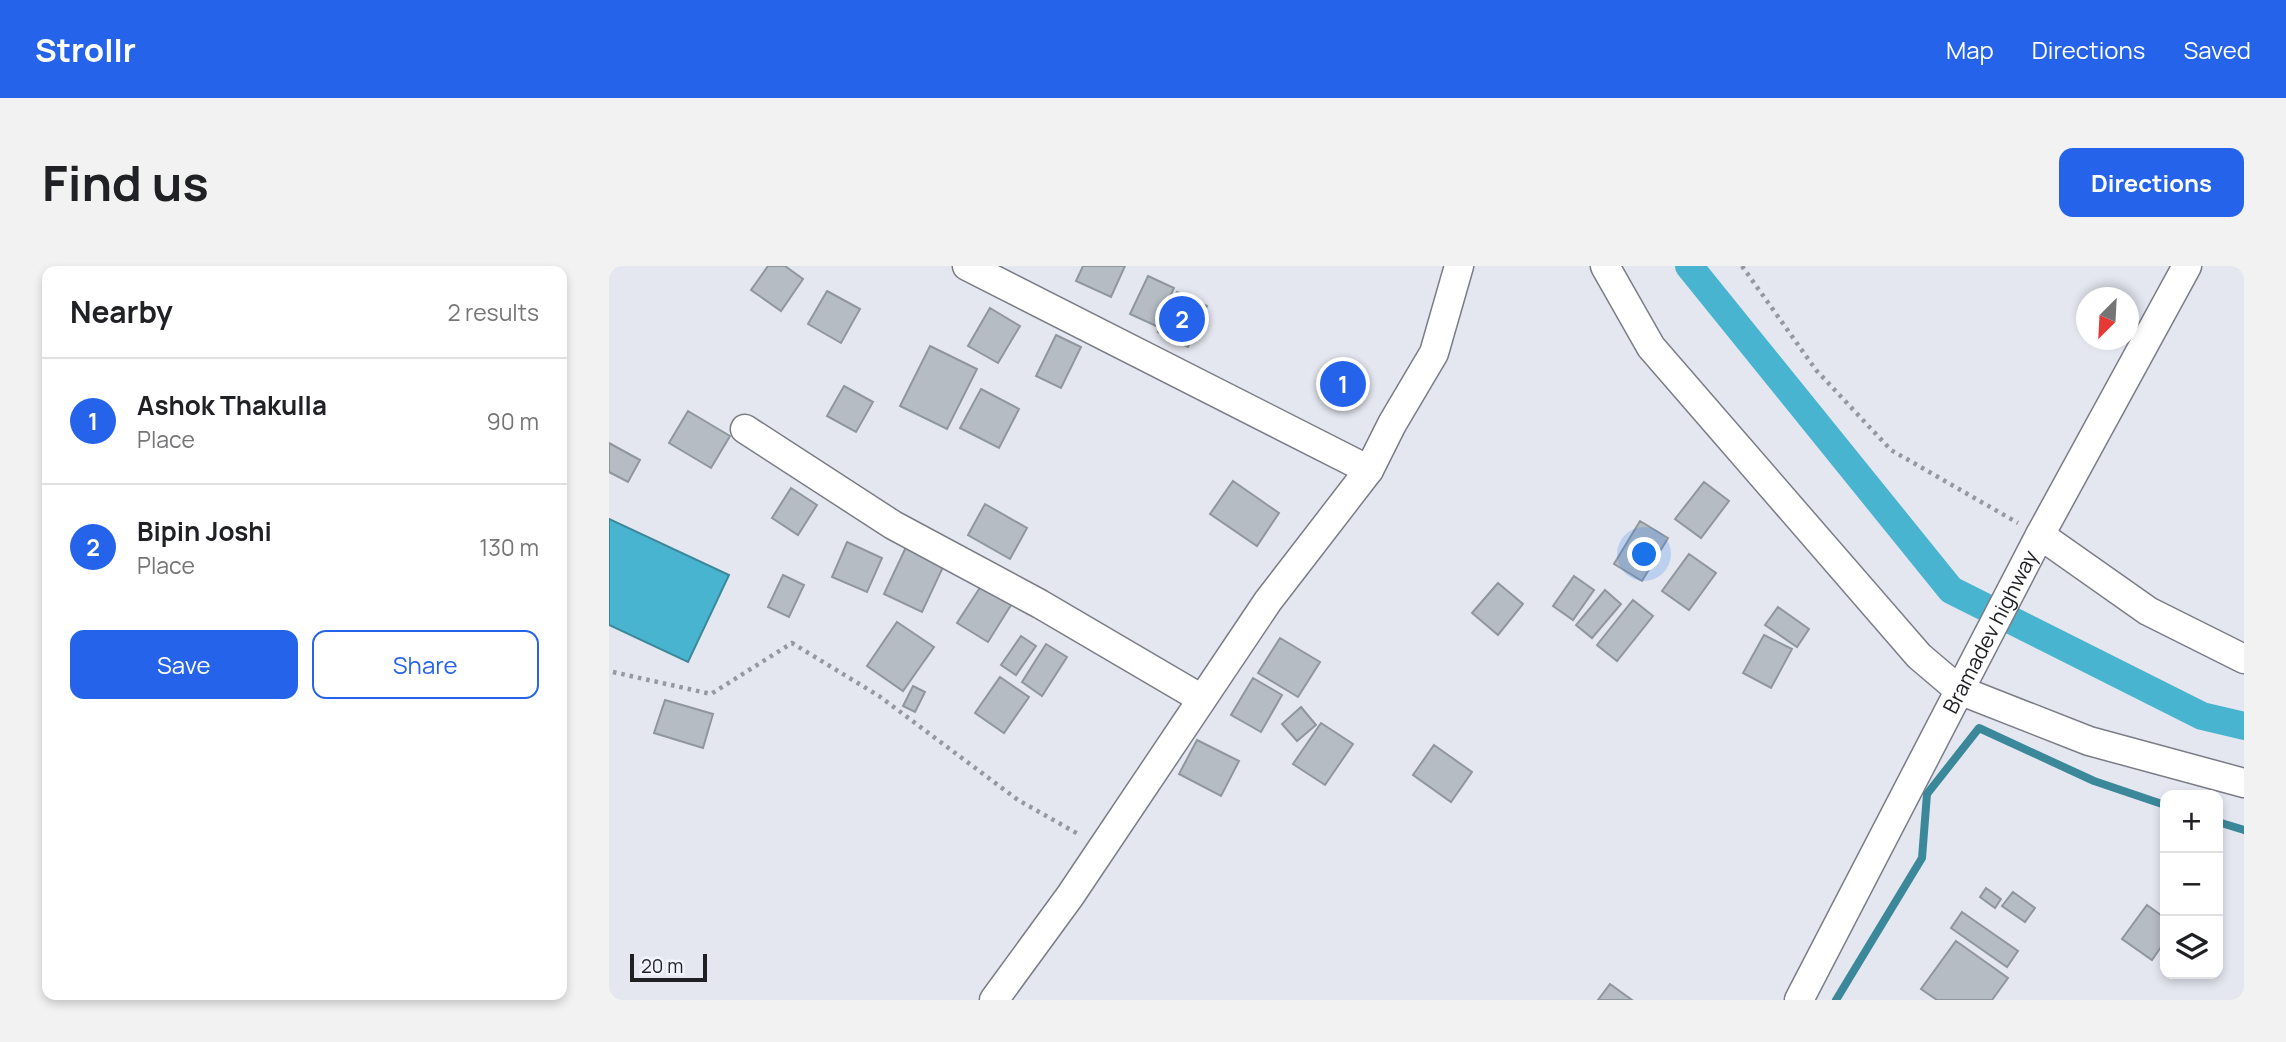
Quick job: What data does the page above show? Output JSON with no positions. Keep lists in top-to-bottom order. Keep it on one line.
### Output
{"streets":{"street":["Bramadev highway"]},"scale_bar":"20 m","north":"bottom left","page":{"header":"Strollr","nav":["Map","Directions","Saved"],"buttons":["Directions",["Save","Share"]],"title":"Find us","heading":["Nearby","2 results"],"pins":["2","1"],"list":[{"mark":"1","name":"Ashok Thakulla","note":"Place","value":"90 m"},{"mark":"2","name":"Bipin Joshi","note":"Place","value":"130 m"}],"map_buttons":["+","−"],"scale":"20 m"}}
